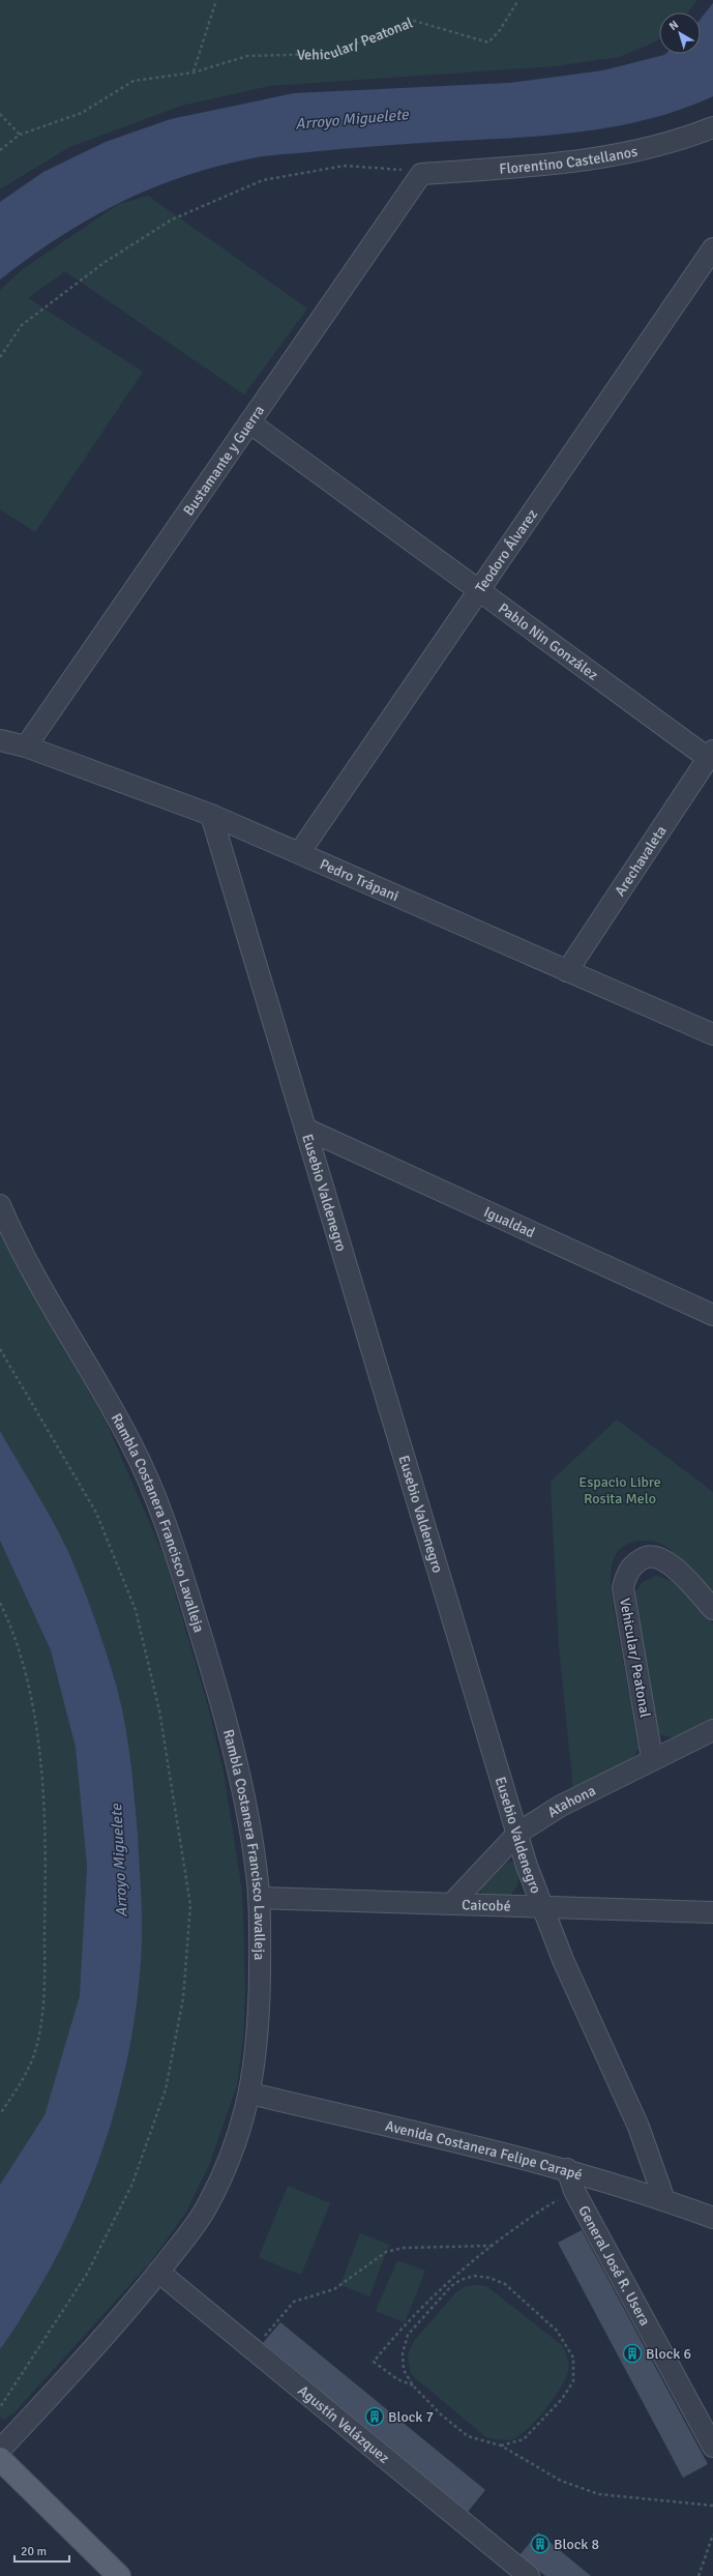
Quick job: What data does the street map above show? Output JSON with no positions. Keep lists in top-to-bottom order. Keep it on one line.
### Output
{"streets":{"street":["Vehicular/ Peatonal","Florentino Castellanos","Bustamante y Guerra","Teodoro Álvarez","Pablo Nin González","Arechavaleta","Pedro Trápani","Eusebio Valdenegro","Igualdad","Rambla Costanera Francisco Lavalleja","Atahona","Caicobé","Avenida Costanera Felipe Carapé","General José R. Usera","Agustín Velázquez"]},"crossings":[["Vehicular/ Peatonal","Atahona"],["Florentino Castellanos","Bustamante y Guerra"],["Bustamante y Guerra","Pablo Nin González"],["Bustamante y Guerra","Pedro Trápani"],["Teodoro Álvarez","Pablo Nin González"],["Teodoro Álvarez","Pedro Trápani"],["Pablo Nin González","Arechavaleta"],["Arechavaleta","Pedro Trápani"],["Pedro Trápani","Eusebio Valdenegro"],["Eusebio Valdenegro","Igualdad"],["Eusebio Valdenegro","Atahona"],["Eusebio Valdenegro","Caicobé"],["Eusebio Valdenegro","Avenida Costanera Felipe Carapé"],["Rambla Costanera Francisco Lavalleja","Caicobé"],["Rambla Costanera Francisco Lavalleja","Avenida Costanera Felipe Carapé"],["Rambla Costanera Francisco Lavalleja","Agustín Velázquez"],["Atahona","Caicobé"],["Avenida Costanera Felipe Carapé","General José R. Usera"]],"water":["Arroyo Miguelete"],"parks":["Espacio Libre Rosita Melo"],"places":{"building":["Block 6","Block 7","Block 8"]},"scale_bar":"20 m","north":"top left"}
